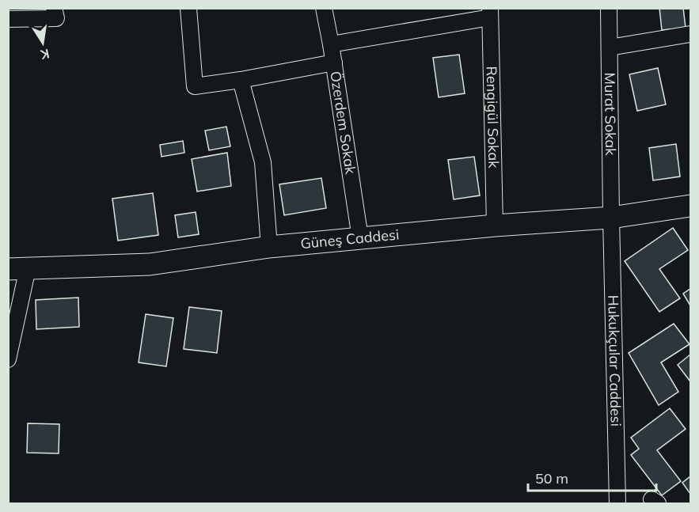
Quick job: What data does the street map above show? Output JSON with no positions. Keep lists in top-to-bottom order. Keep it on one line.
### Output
{"streets":{"main road":["Güneş Caddesi"],"street":["Murat Sokak","Rengigül Sokak","Özerdem Sokak","Hukukçular Caddesi"]},"crossings":[["Murat Sokak","Güneş Caddesi"],["Murat Sokak","Hukukçular Caddesi"],["Rengigül Sokak","Güneş Caddesi"],["Özerdem Sokak","Güneş Caddesi"],["Güneş Caddesi","Hukukçular Caddesi"]],"scale_bar":"50 m","north":"bottom"}
